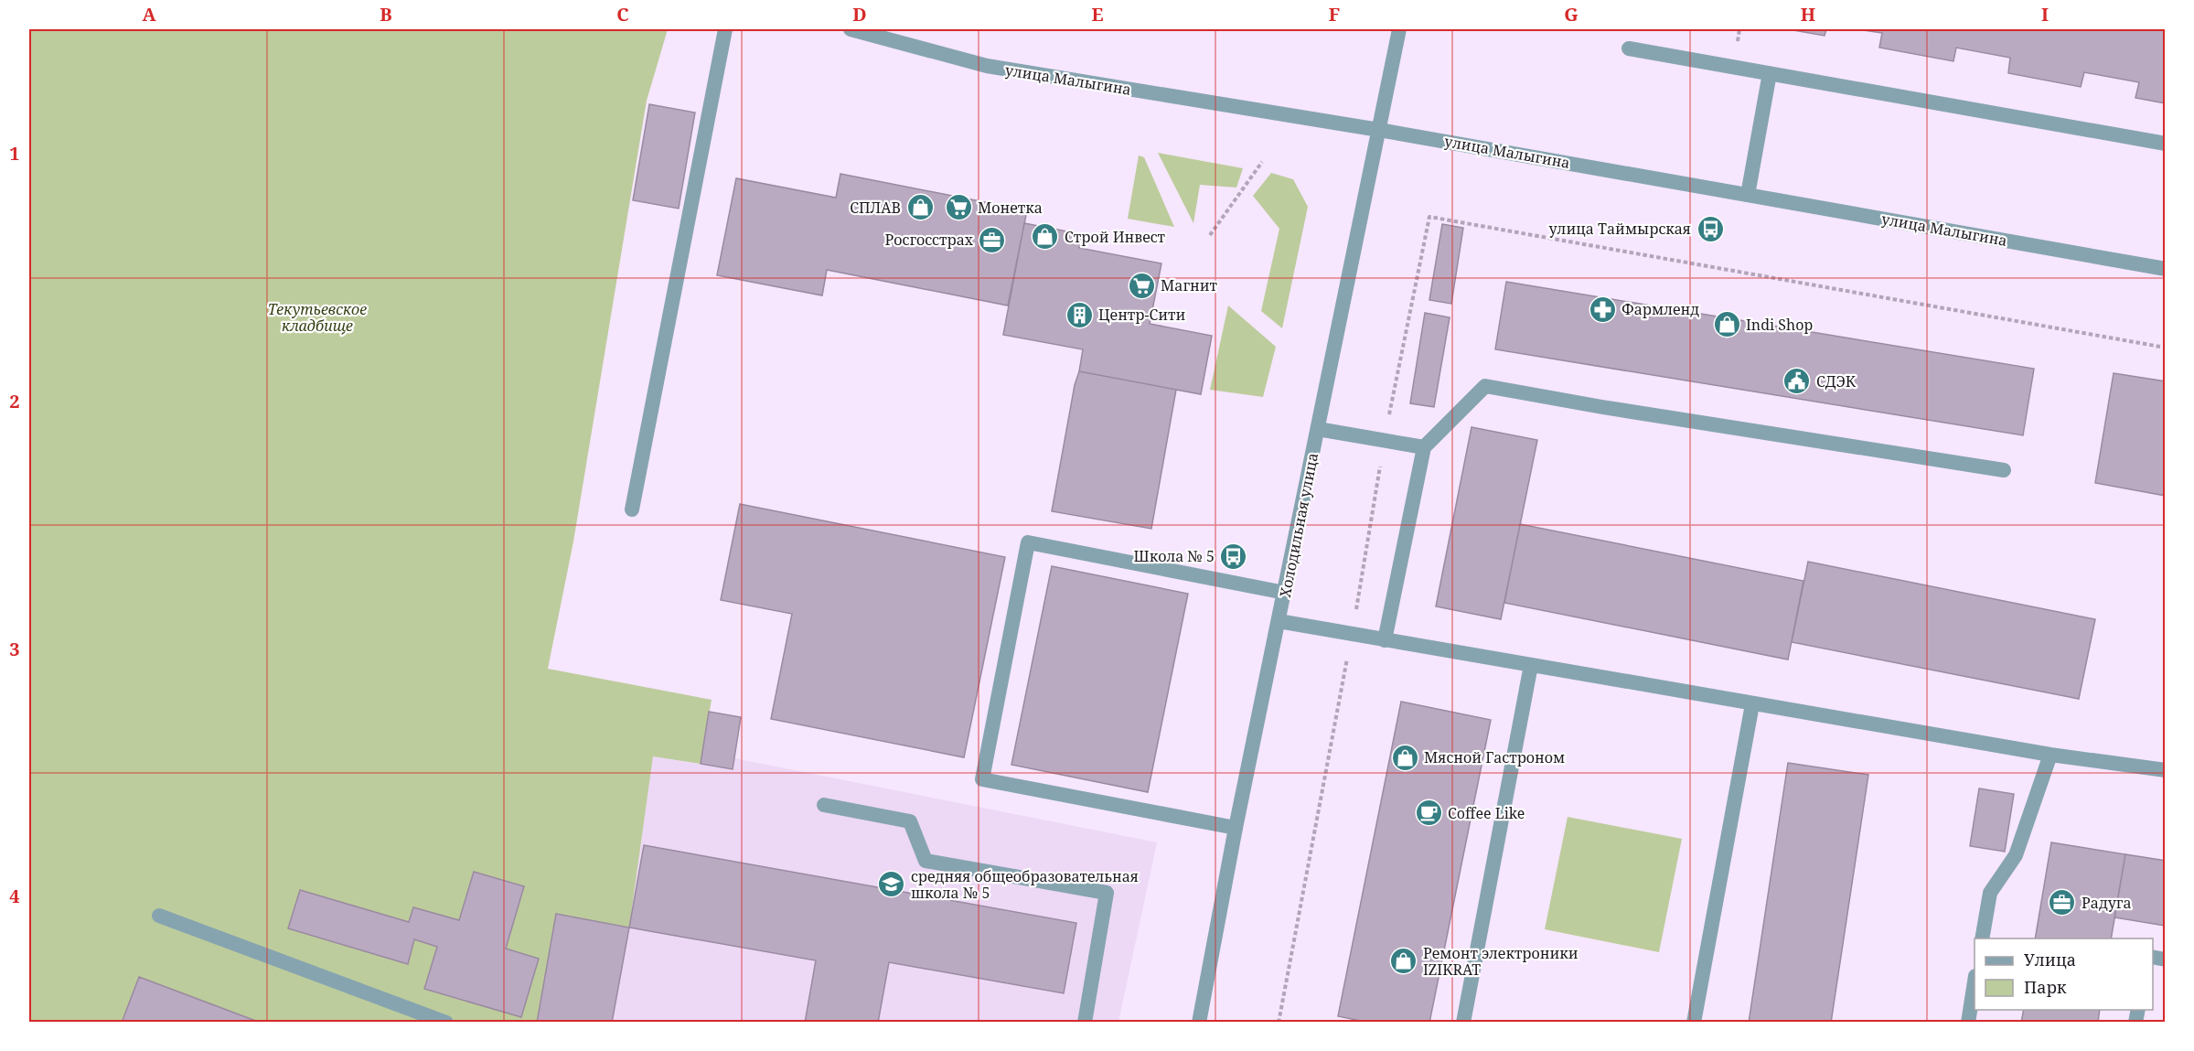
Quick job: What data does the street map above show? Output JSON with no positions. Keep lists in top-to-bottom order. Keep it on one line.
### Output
{"streets":{"street":["улица Малыгина","Холодильная улица"]},"crossings":[["улица Малыгина","Холодильная улица"]],"parks":["Текутьевское кладбище"],"places":{"shop":["СПЛАВ","Строй Инвест","Indi Shop","Мясной Гастроном","Ремонт электроники IZIKRAT"],"supermarket":["Монетка","Магнит"],"bus stop":["улица Таймырская","Школа № 5"],"office":["Росгосстрах","Радуга"],"pharmacy":["Фармленд"],"building":["Центр-Сити"],"public building":["СДЭК"],"cafe":["Coffee Like"],"school or university":["средняя общеобразовательная школа № 5"]},"legend":["Улица","Парк"],"grid":{"columns":["A","B","C","D","E","F","G","H","I"],"rows":["1","2","3","4"]}}
